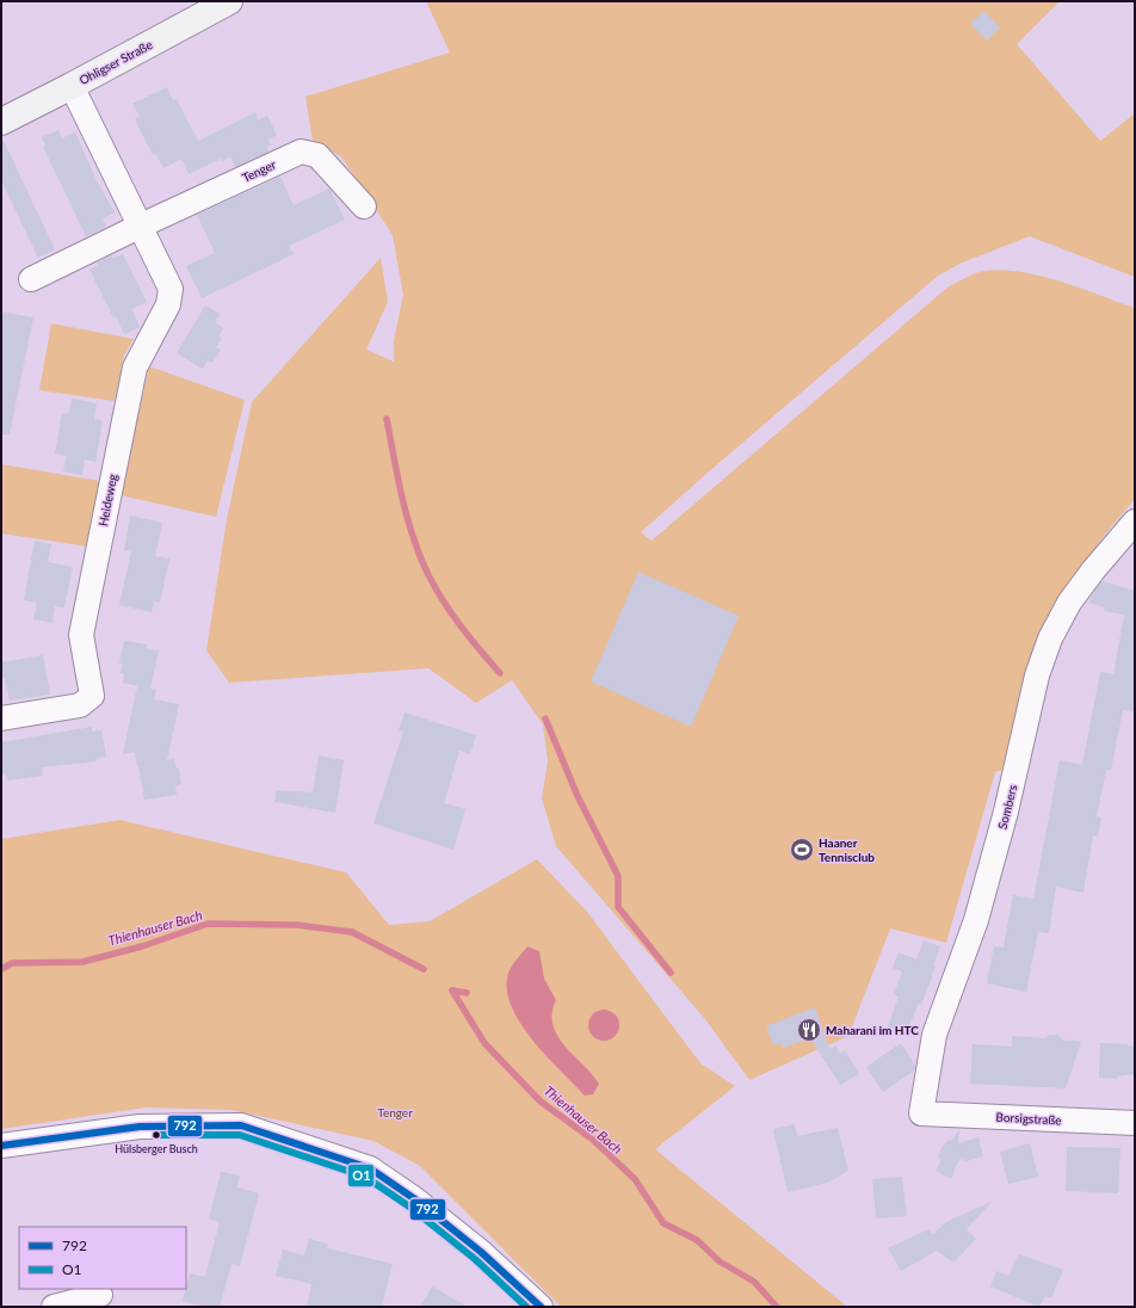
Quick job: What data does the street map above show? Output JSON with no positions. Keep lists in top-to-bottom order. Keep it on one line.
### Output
{"streets":{"main road":["Ohligser Straße"],"street":["Tenger","Heideweg","Sombers","Borsigstraße"]},"crossings":[["Ohligser Straße","Heideweg"],["Tenger","Heideweg"],["Sombers","Borsigstraße"]],"water":["Thienhauser Bach"],"parks":["Tenger"],"places":{"sports":["Haaner Tennisclub"],"restaurant":["Maharani im HTC"],"other":["Hülsberger Busch"]},"lines":["transit line 792","transit line O1"],"legend":["792","O1"]}
